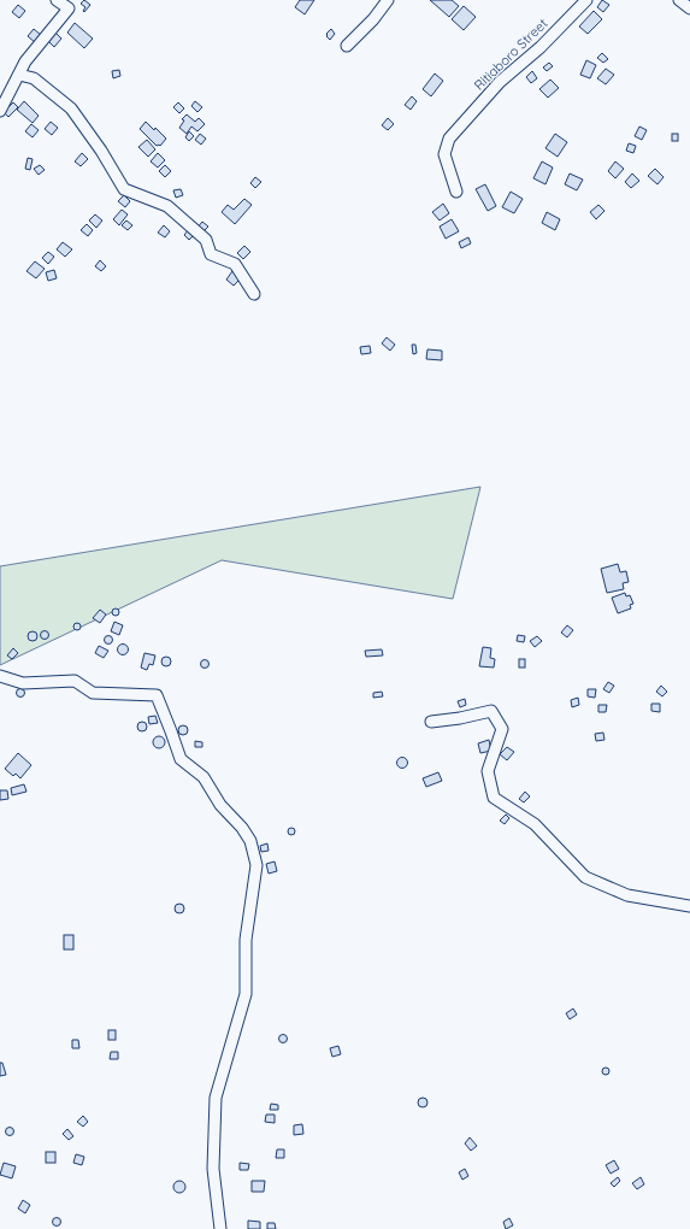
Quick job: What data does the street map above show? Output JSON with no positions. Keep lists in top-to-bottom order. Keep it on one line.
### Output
{"streets":{"street":["Ritiaboro Street"]}}
